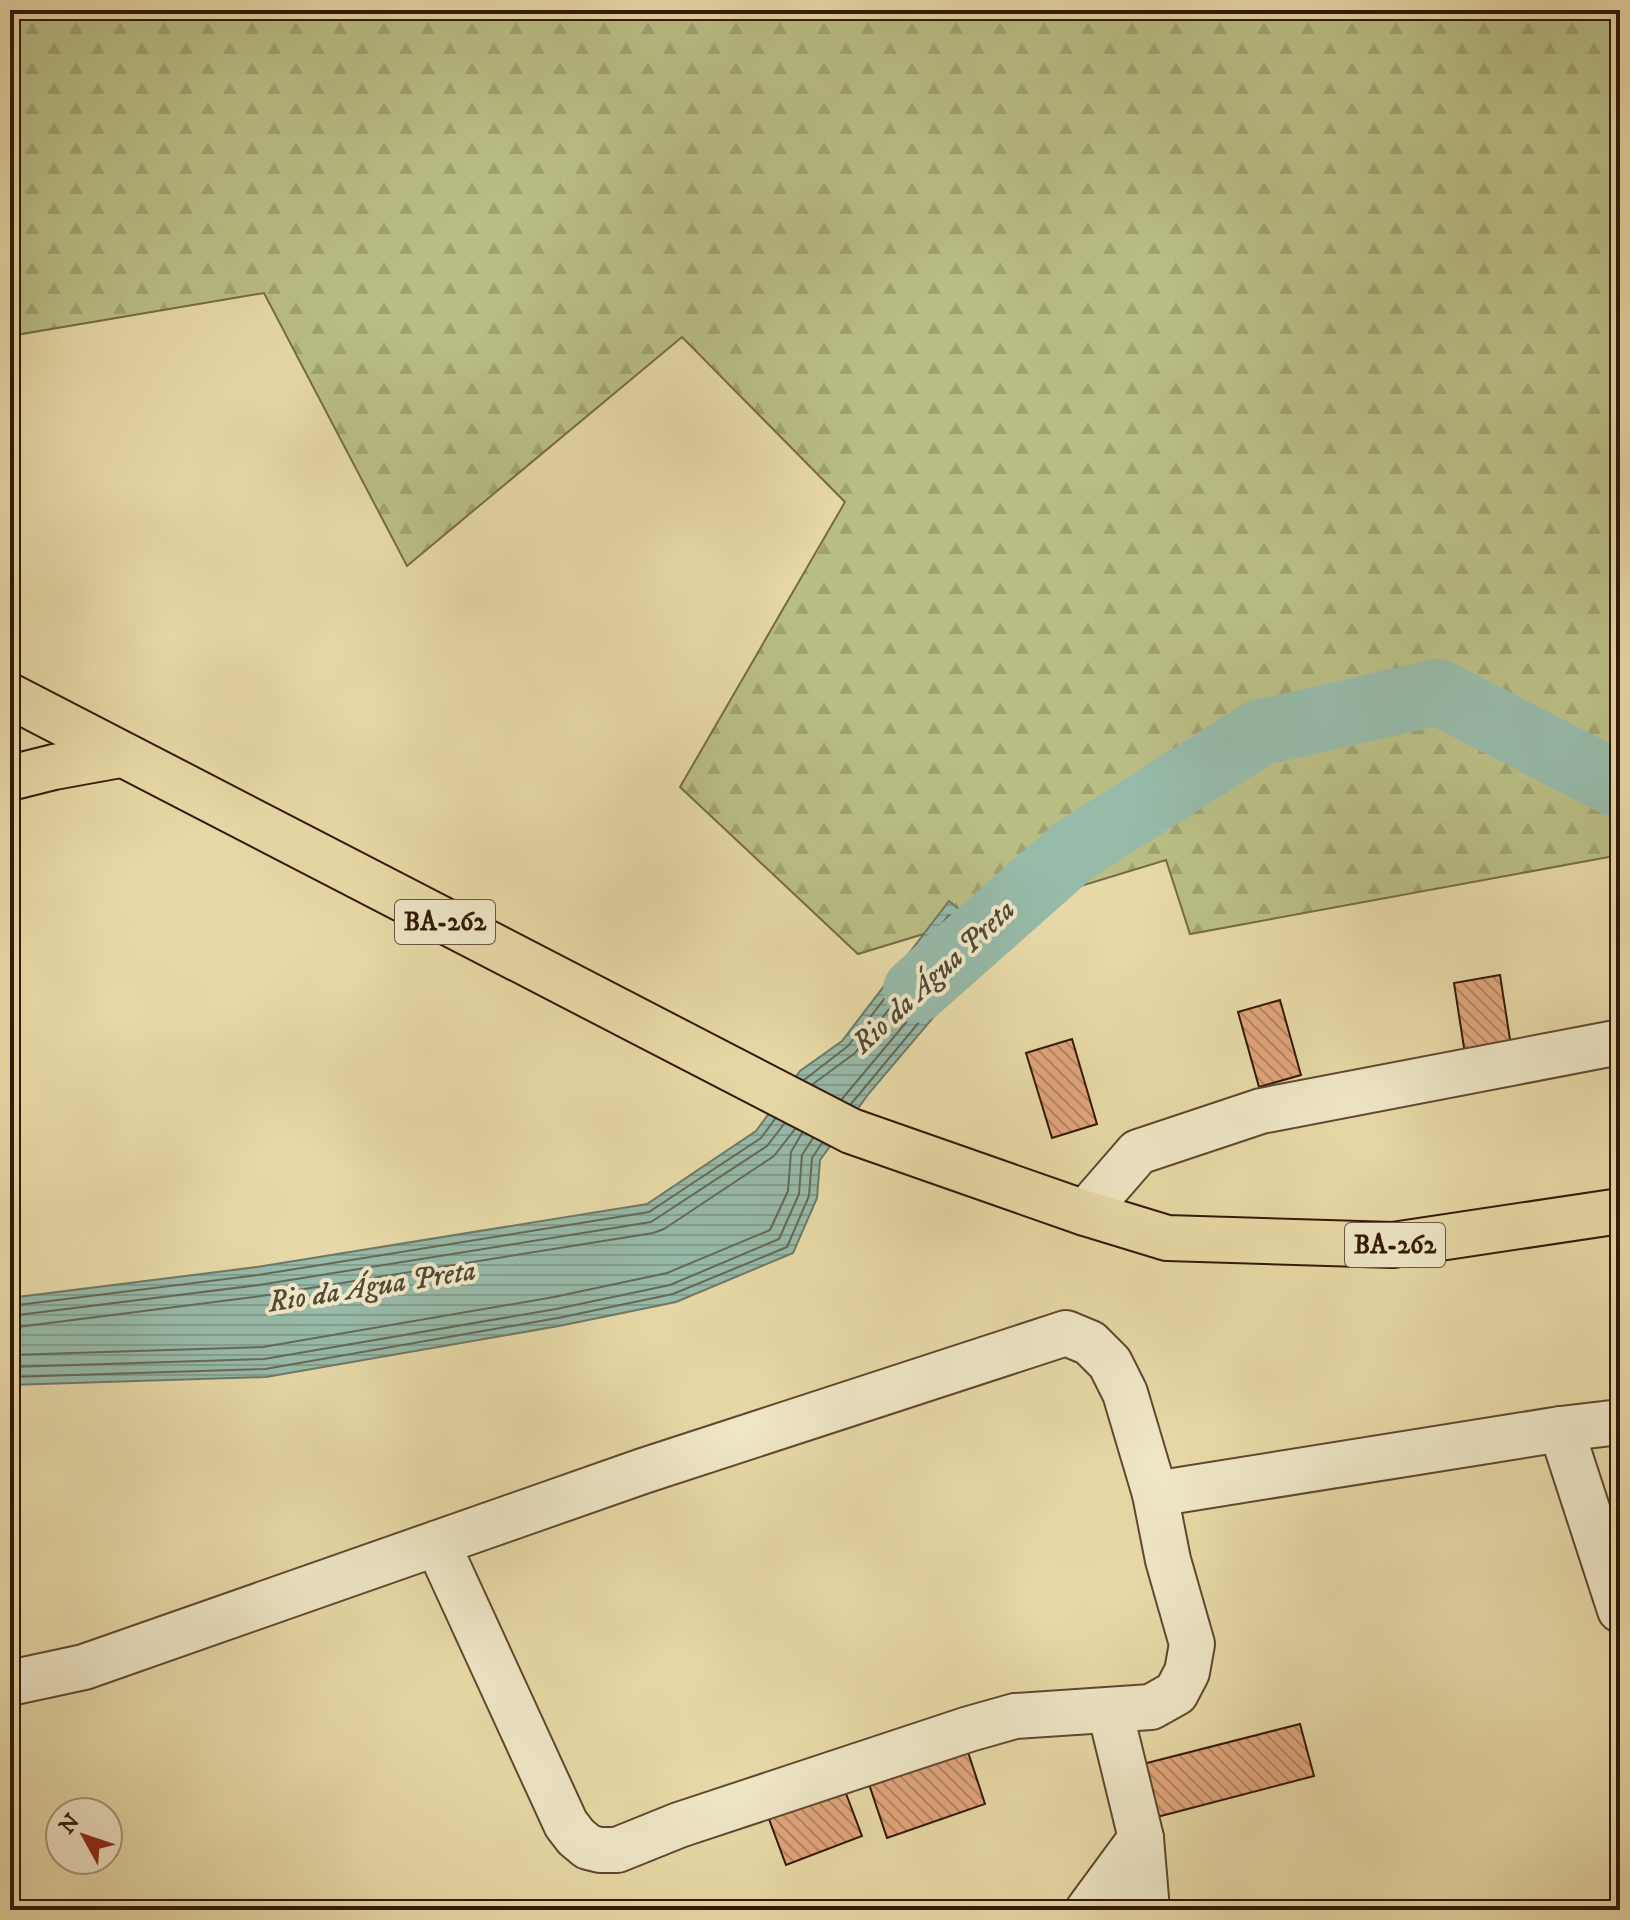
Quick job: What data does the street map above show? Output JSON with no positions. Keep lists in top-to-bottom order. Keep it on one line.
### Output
{"streets":{"main road":["BA-262"]},"water":["Rio da Água Preta"],"north":"top left"}
